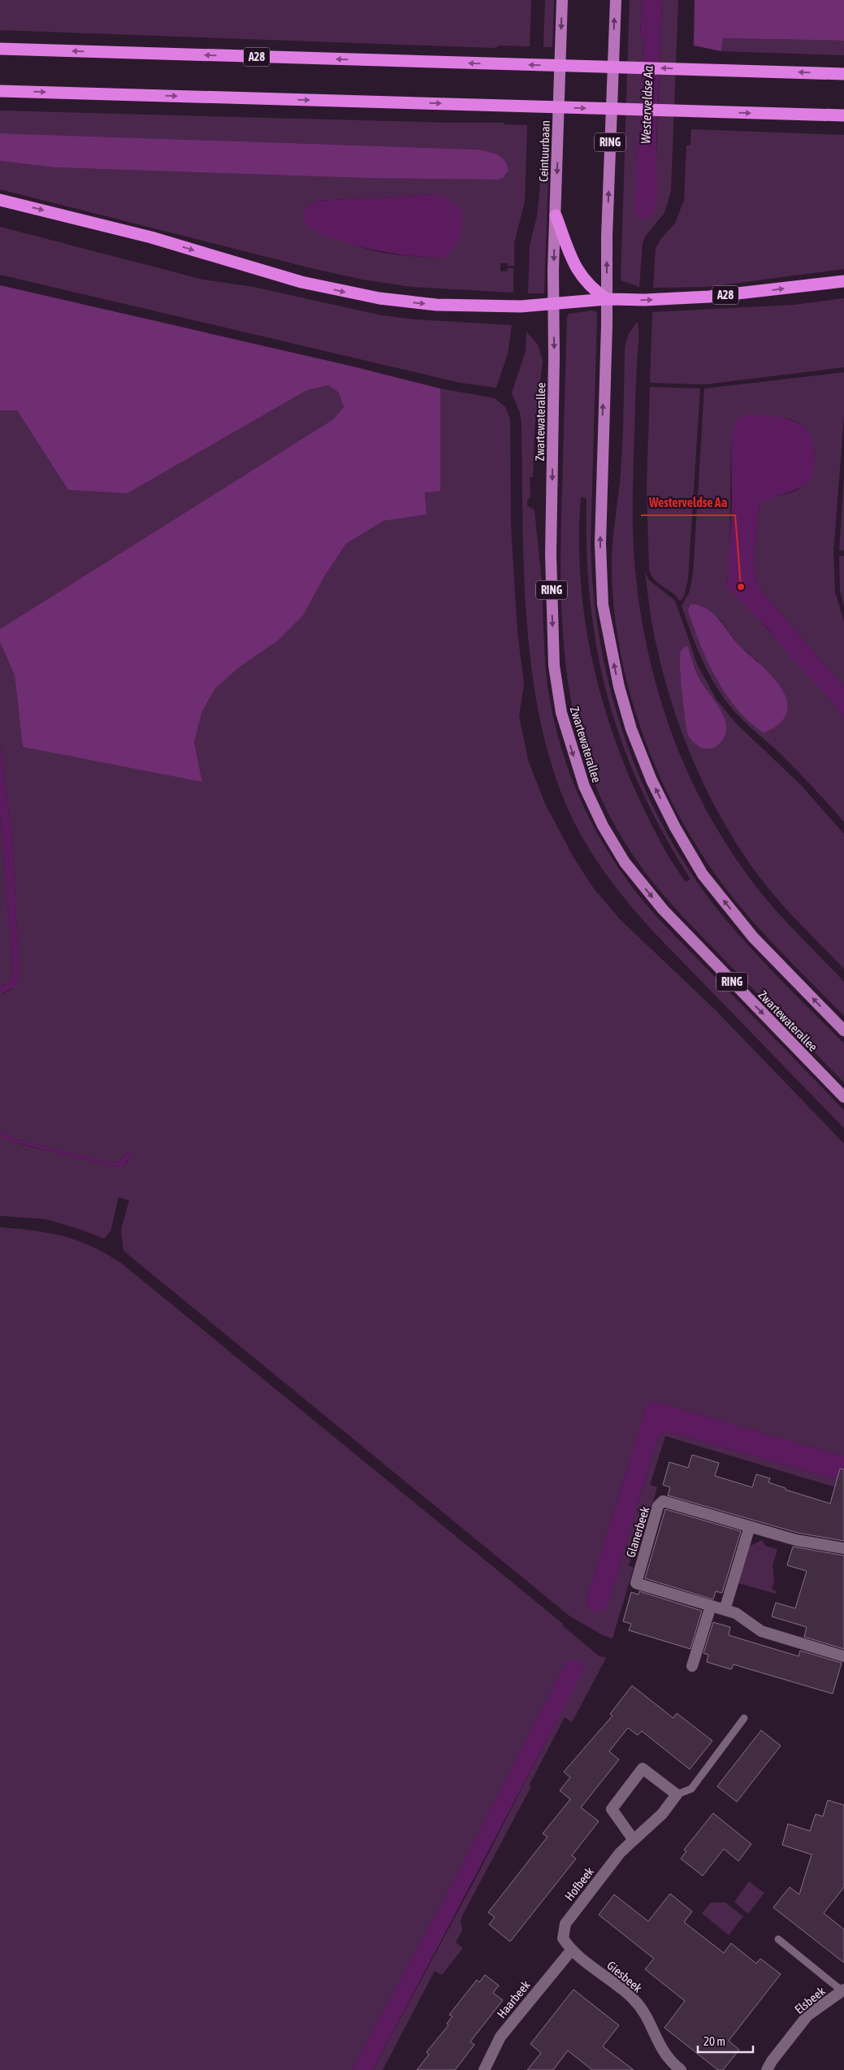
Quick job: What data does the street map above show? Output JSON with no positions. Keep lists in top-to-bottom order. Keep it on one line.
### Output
{"streets":{"highway":["A28"],"main road":["RING","Ceintuurbaan","Zwartewaterallee"],"street":["Glanerbeek","Hofbeek","Giesbeek","Haarbeek","Elsbeek"]},"crossings":[["A28","RING"],["A28","Ceintuurbaan"],["A28","Zwartewaterallee"],["Ceintuurbaan","Zwartewaterallee"],["Hofbeek","Giesbeek"],["Hofbeek","Haarbeek"],["Giesbeek","Haarbeek"]],"water":["Westerveldse Aa"],"places":["Westerveldse Aa"],"scale_bar":"20 m"}
